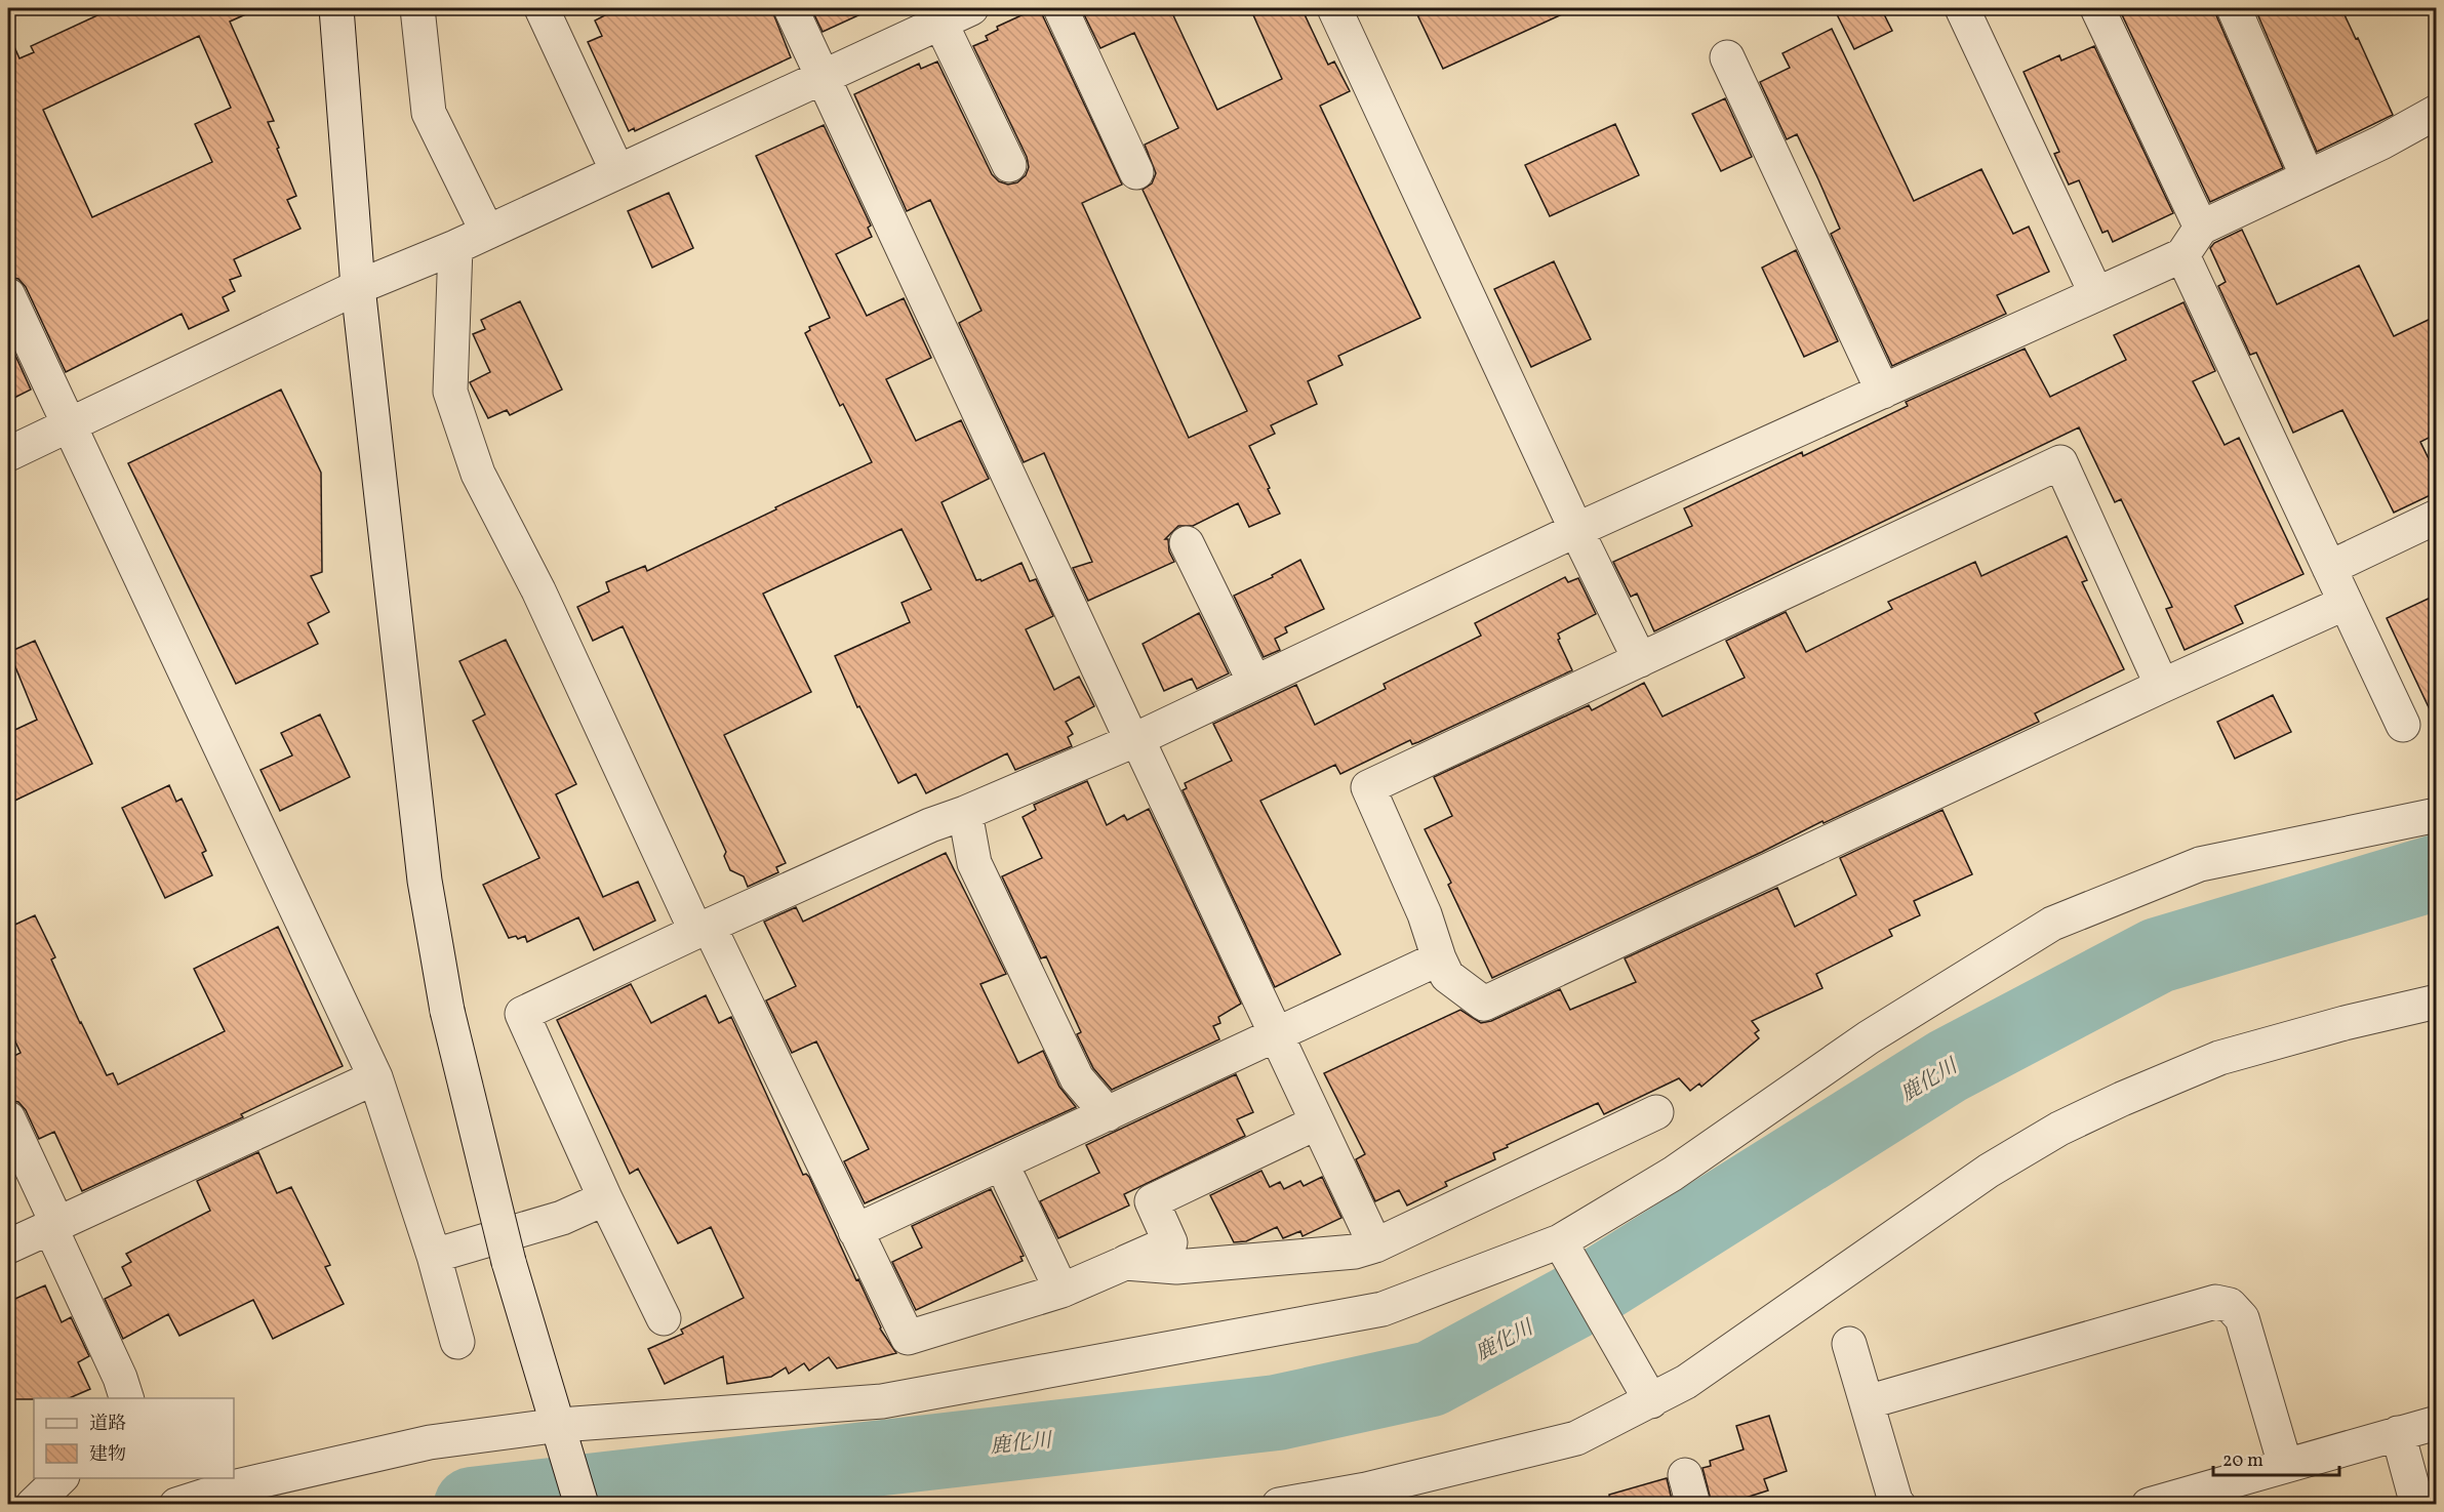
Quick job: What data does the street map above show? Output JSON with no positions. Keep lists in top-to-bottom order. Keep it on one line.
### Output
{"water":["鹿化川"],"legend":["道路","建物"],"scale_bar":"20 m"}
